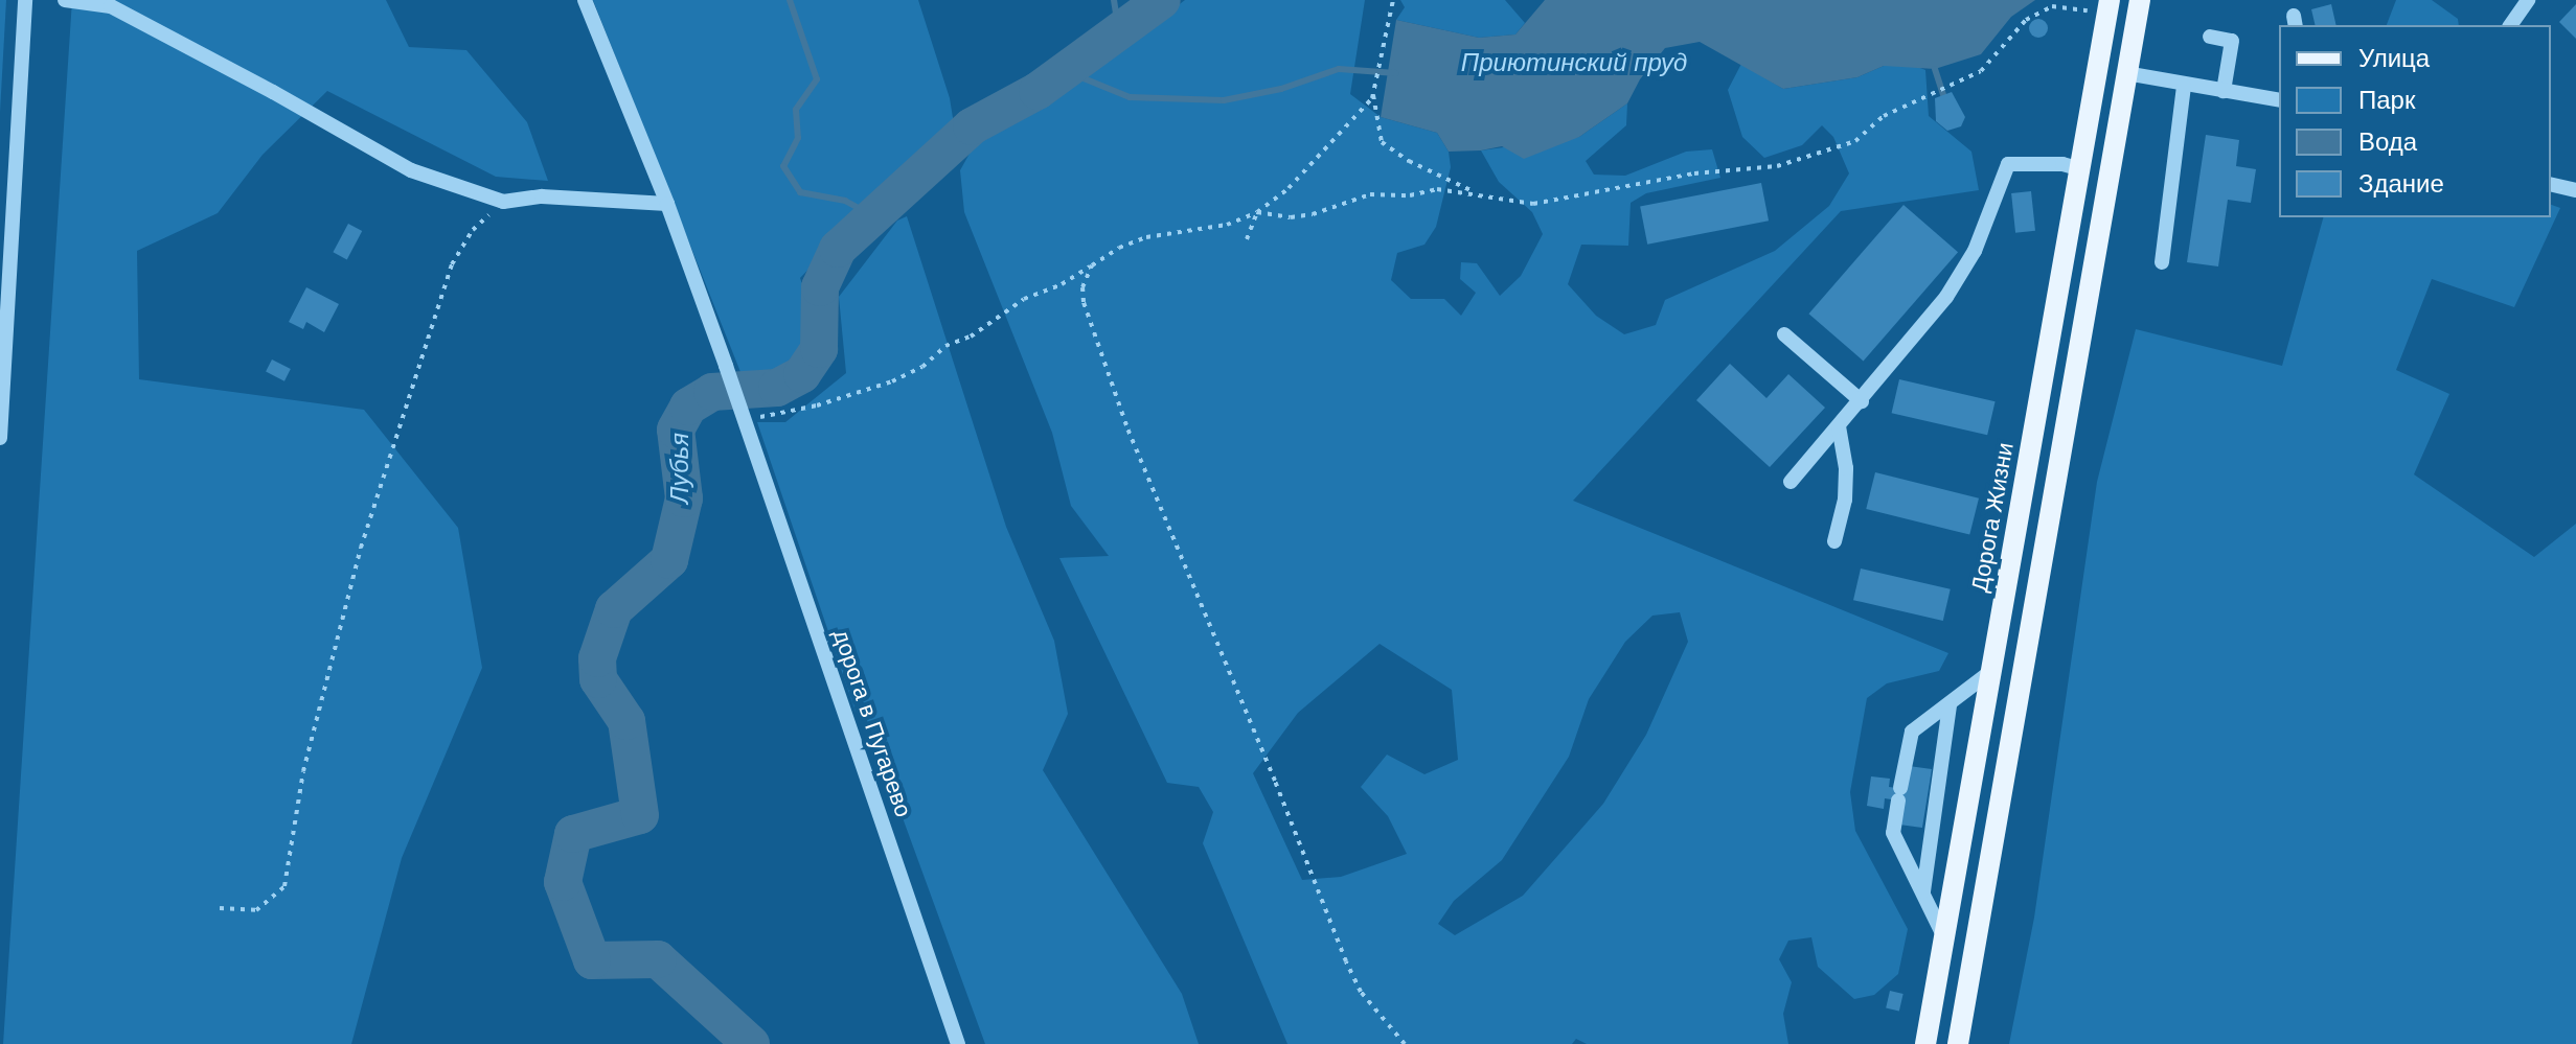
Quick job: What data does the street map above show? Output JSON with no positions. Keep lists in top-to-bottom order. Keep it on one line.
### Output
{"streets":{"main road":["Дорога Жизни"],"street":["дорога в Пугарево"]},"water":["Приютинский пруд","Лубья"],"legend":["Улица","Парк","Вода","Здание"]}
